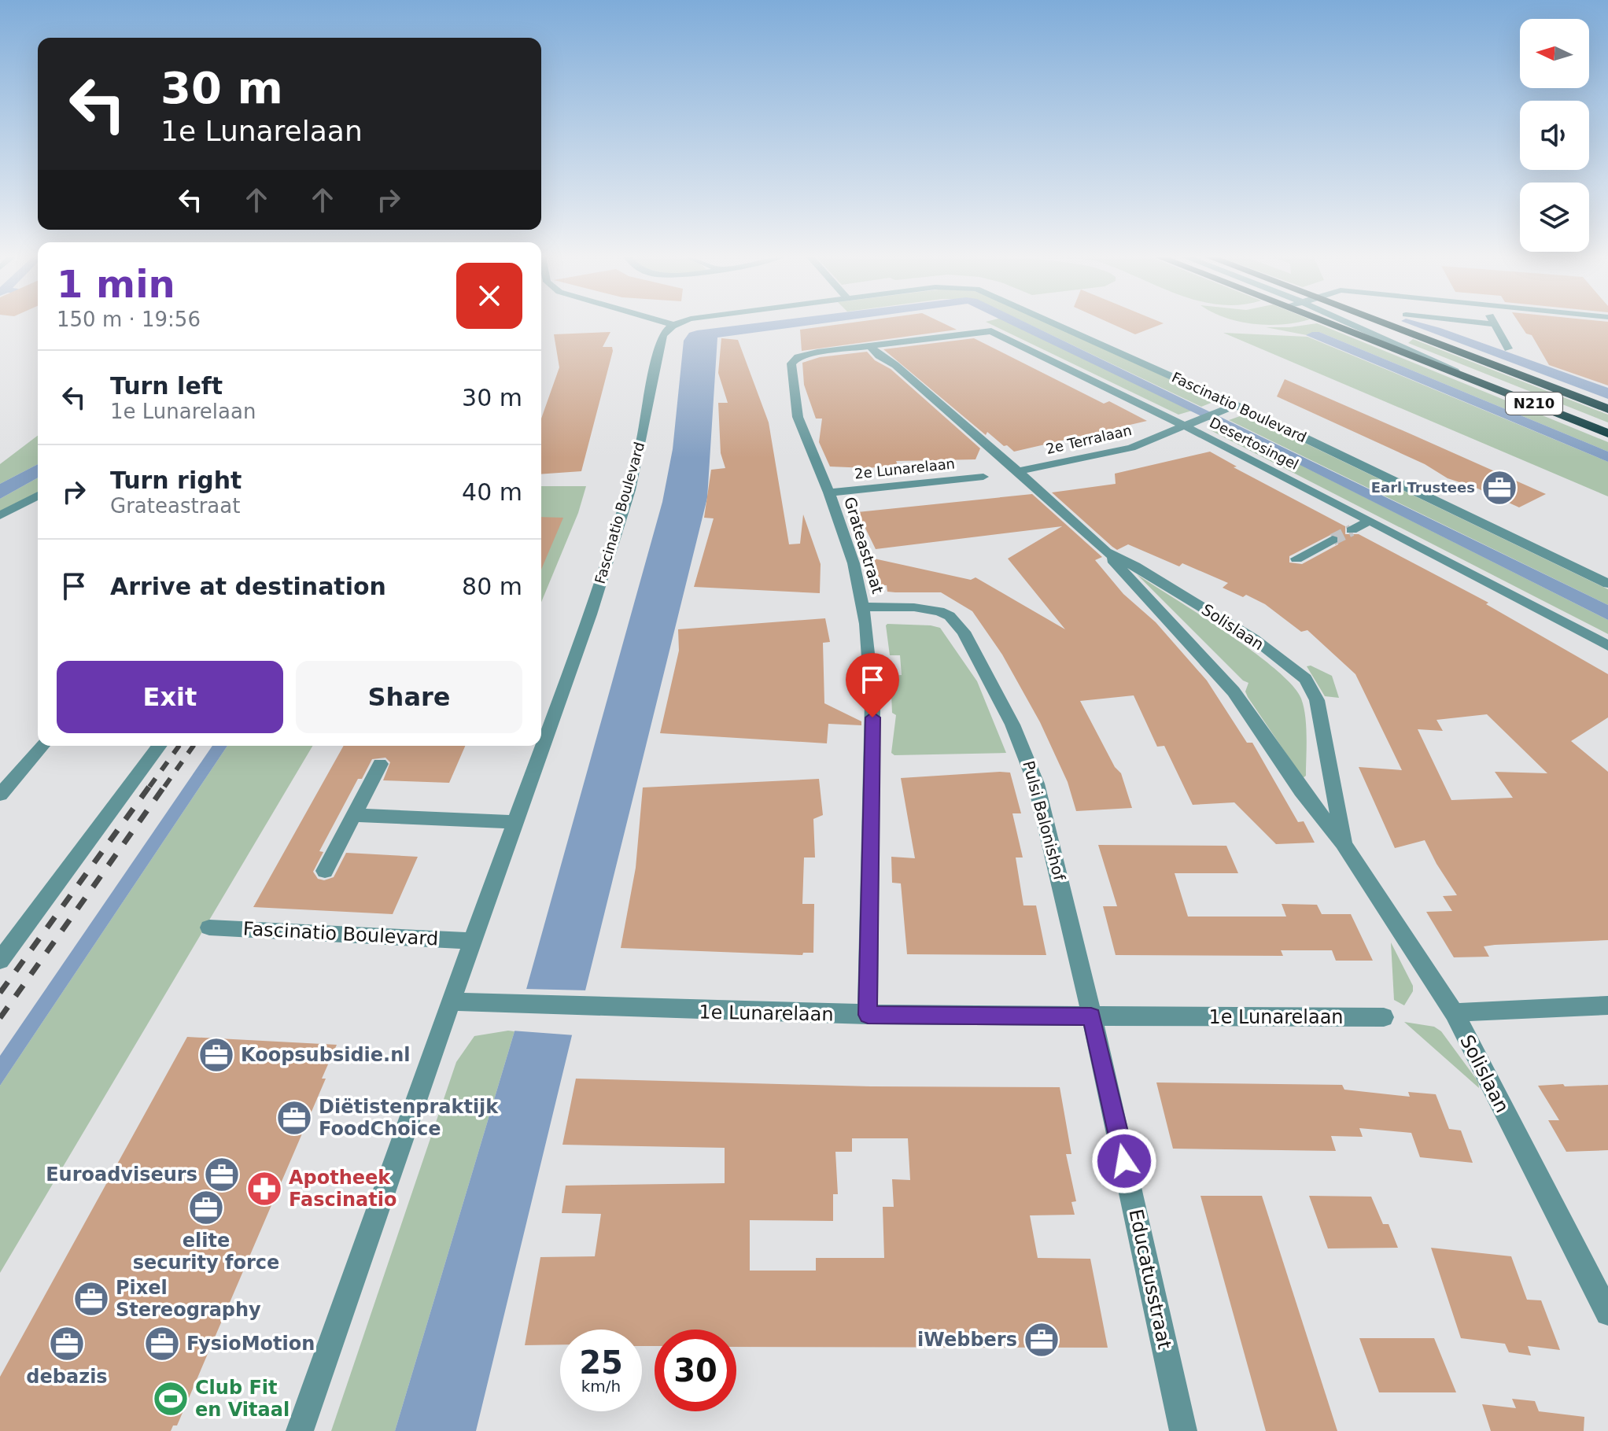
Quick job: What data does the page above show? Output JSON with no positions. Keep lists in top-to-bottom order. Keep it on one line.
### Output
{"streets":{"highway":["N210"],"street":["Fascinatio Boulevard","2e Terralaan","Desertosingel","2e Lunarelaan","Grateastraat","Solislaan","Pulsi Balonishof","1e Lunarelaan","Educatusstraat"]},"crossings":[["Fascinatio Boulevard","2e Terralaan"],["Fascinatio Boulevard","1e Lunarelaan"],["2e Terralaan","Desertosingel"],["2e Terralaan","Solislaan"],["Desertosingel","Grateastraat"],["Desertosingel","Solislaan"],["2e Lunarelaan","Grateastraat"],["Grateastraat","Solislaan"],["Grateastraat","Pulsi Balonishof"],["Grateastraat","1e Lunarelaan"],["Pulsi Balonishof","1e Lunarelaan"],["Pulsi Balonishof","Educatusstraat"],["1e Lunarelaan","Educatusstraat"]],"places":{"office":["Earl Trustees","Koopsubsidie.nl","Diëtistenpraktijk FoodChoice","Euroadviseurs","elite security force","Pixel Stereography","iWebbers","debazis","FysioMotion"],"pharmacy":["Apotheek Fascinatio"],"sports":["Club Fit en Vitaal"]},"north":"left","page":{"turn":["30 m","1e Lunarelaan"],"heading":["1 min","150 m · 19:56"],"list":[{"name":"Turn left","note":"1e Lunarelaan","value":"30 m"},{"name":"Turn right","note":"Grateastraat","value":"40 m"},{"name":"Arrive at destination","value":"80 m"}],"buttons":["Exit","Share"],"speed":"25 km/h","limit":"30"}}
